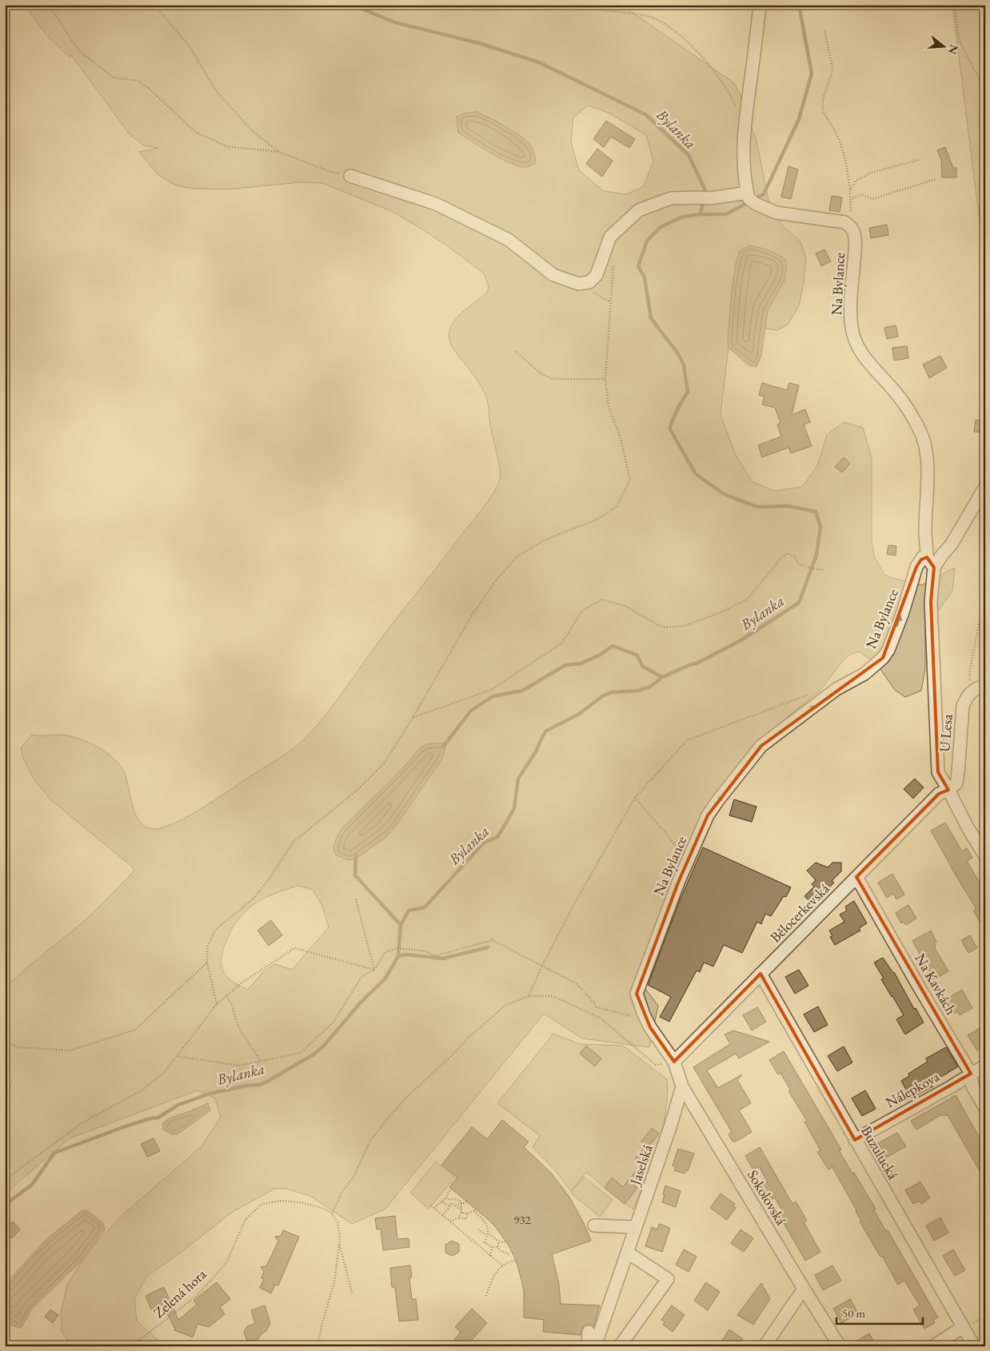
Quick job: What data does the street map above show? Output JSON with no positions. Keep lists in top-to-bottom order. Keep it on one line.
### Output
{"streets":{"street":["Na Bylance","U Lesa","Bělocerkevská","Na Kavkách","Nálepkova","Buzulucká","Jaselská","Sokolovská"],"path":["Zelená hora"]},"crossings":[["Na Bylance","Bělocerkevská"],["Na Bylance","Sokolovská"],["U Lesa","Bělocerkevská"],["Bělocerkevská","Na Kavkách"],["Bělocerkevská","Buzulucká"],["Bělocerkevská","Sokolovská"],["Na Kavkách","Nálepkova"],["Nálepkova","Buzulucká"],["Jaselská","Sokolovská"]],"one_way":["Na Bylance"],"water":["Bylanka"],"house_numbers":["932"],"scale_bar":"50 m","north":"right"}
